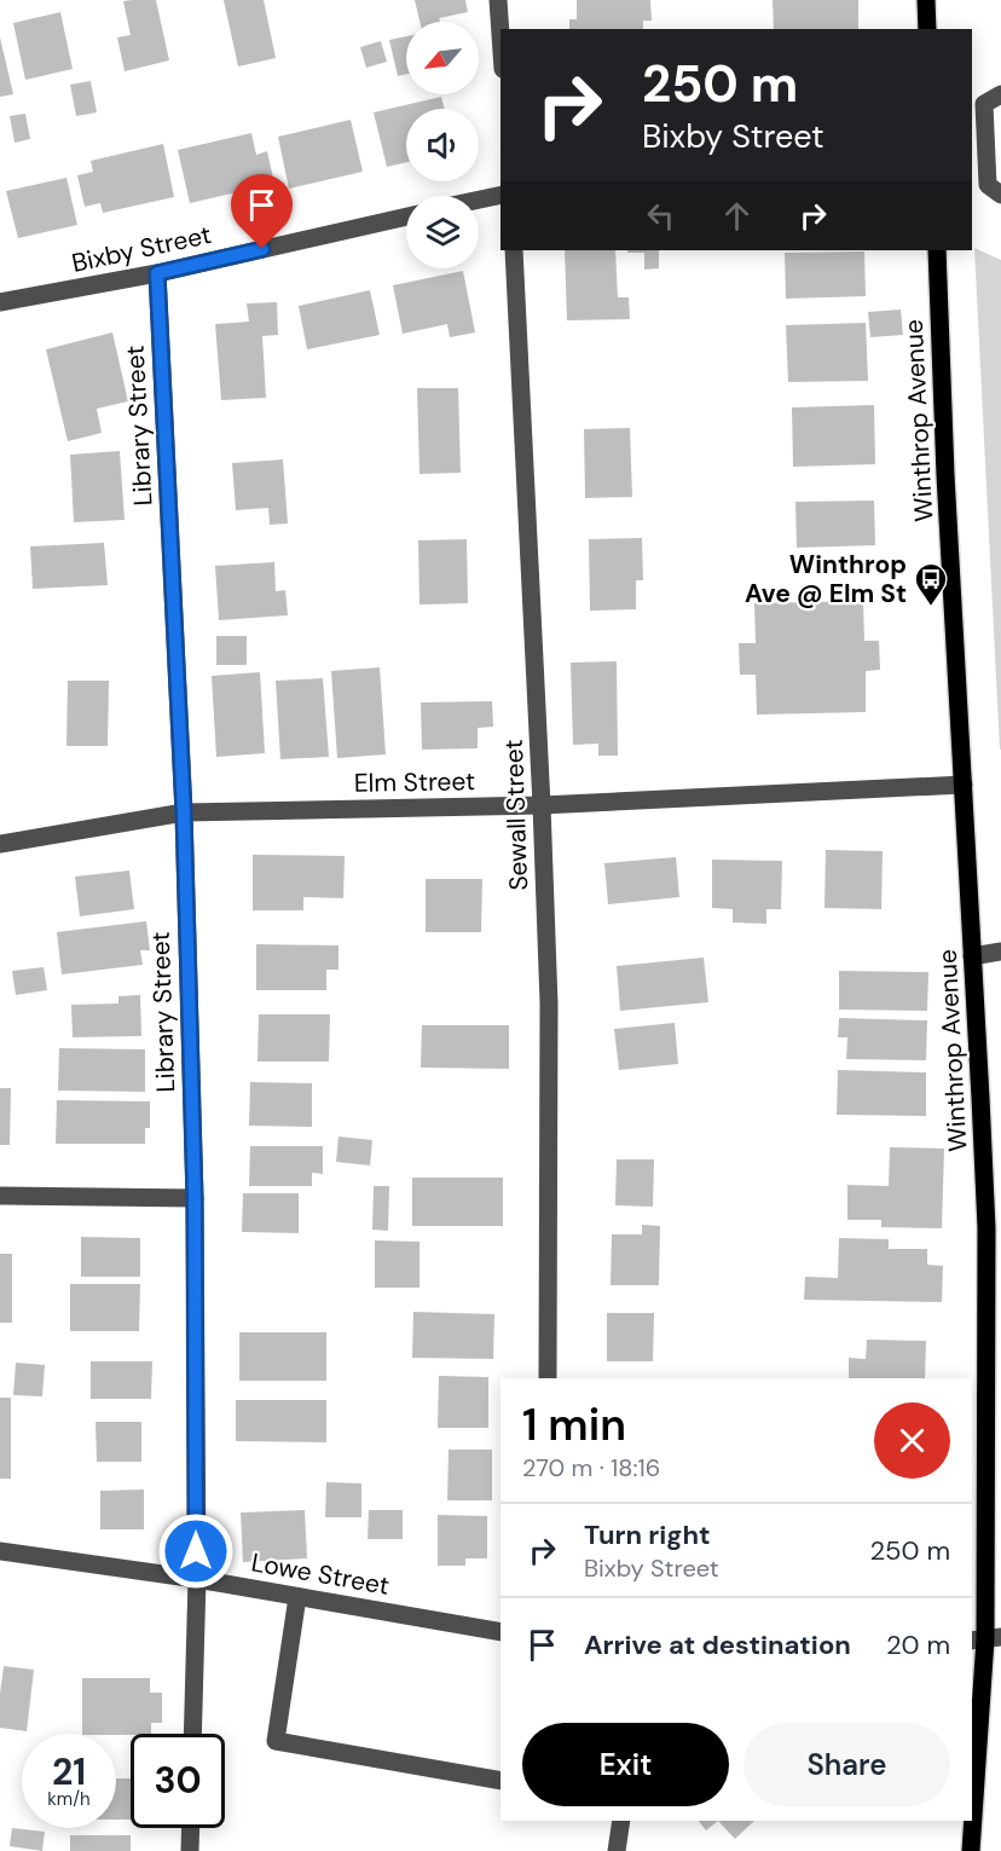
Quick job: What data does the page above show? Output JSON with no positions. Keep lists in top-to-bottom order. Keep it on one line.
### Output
{"streets":{"main road":["Winthrop Avenue"],"street":["Bixby Street","Library Street","Elm Street","Sewall Street","Lowe Street"]},"crossings":[["Bixby Street","Library Street"],["Winthrop Avenue","Elm Street"],["Library Street","Elm Street"],["Library Street","Lowe Street"],["Elm Street","Sewall Street"]],"places":{"bus stop":["Winthrop Ave @ Elm St"]},"north":"bottom left","page":{"turn":["250 m","Bixby Street"],"heading":["1 min","270 m · 18:16"],"list":[{"name":"Turn right","note":"Bixby Street","value":"250 m"},{"name":"Arrive at destination","value":"20 m"}],"buttons":["Exit","Share"],"speed":"21 km/h","limit":"30"}}
